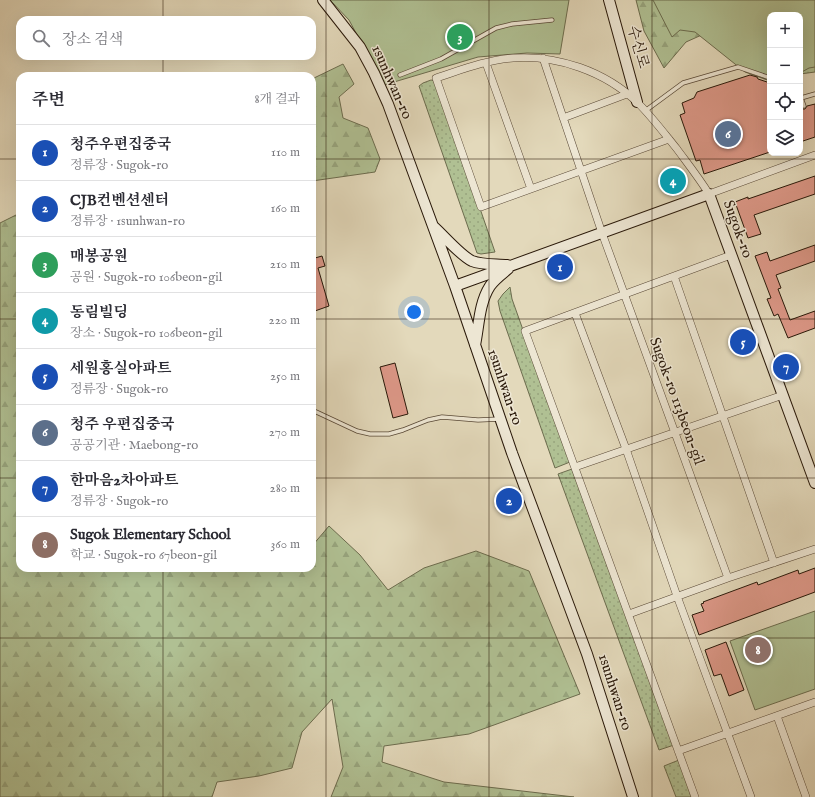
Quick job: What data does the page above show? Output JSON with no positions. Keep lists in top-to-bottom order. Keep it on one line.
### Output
{"streets":{"street":["수신로","1sunhwan-ro","Sugok-ro","Sugok-ro 113beon-gil"]},"crossings":[["1sunhwan-ro","Sugok-ro"],["Sugok-ro","Sugok-ro 113beon-gil"]],"page":{"map_buttons":["+","−"],"search":"장소 검색","pins":["3","6","4","1","5","7","2","8"],"heading":["주변","8개 결과"],"list":[{"mark":"1","name":"청주우편집중국","note":"정류장 · Sugok-ro","value":"110 m"},{"mark":"2","name":"CJB컨벤션센터","note":"정류장 · 1sunhwan-ro","value":"160 m"},{"mark":"3","name":"매봉공원","note":"공원 · Sugok-ro 106beon-gil","value":"210 m"},{"mark":"4","name":"동림빌딩","note":"장소 · Sugok-ro 106beon-gil","value":"220 m"},{"mark":"5","name":"세원홍실아파트","note":"정류장 · Sugok-ro","value":"250 m"},{"mark":"6","name":"청주 우편집중국","note":"공공기관 · Maebong-ro","value":"270 m"},{"mark":"7","name":"한마음2차아파트","note":"정류장 · Sugok-ro","value":"280 m"},{"mark":"8","name":"Sugok Elementary School","note":"학교 · Sugok-ro 67beon-gil","value":"360 m"}]}}
